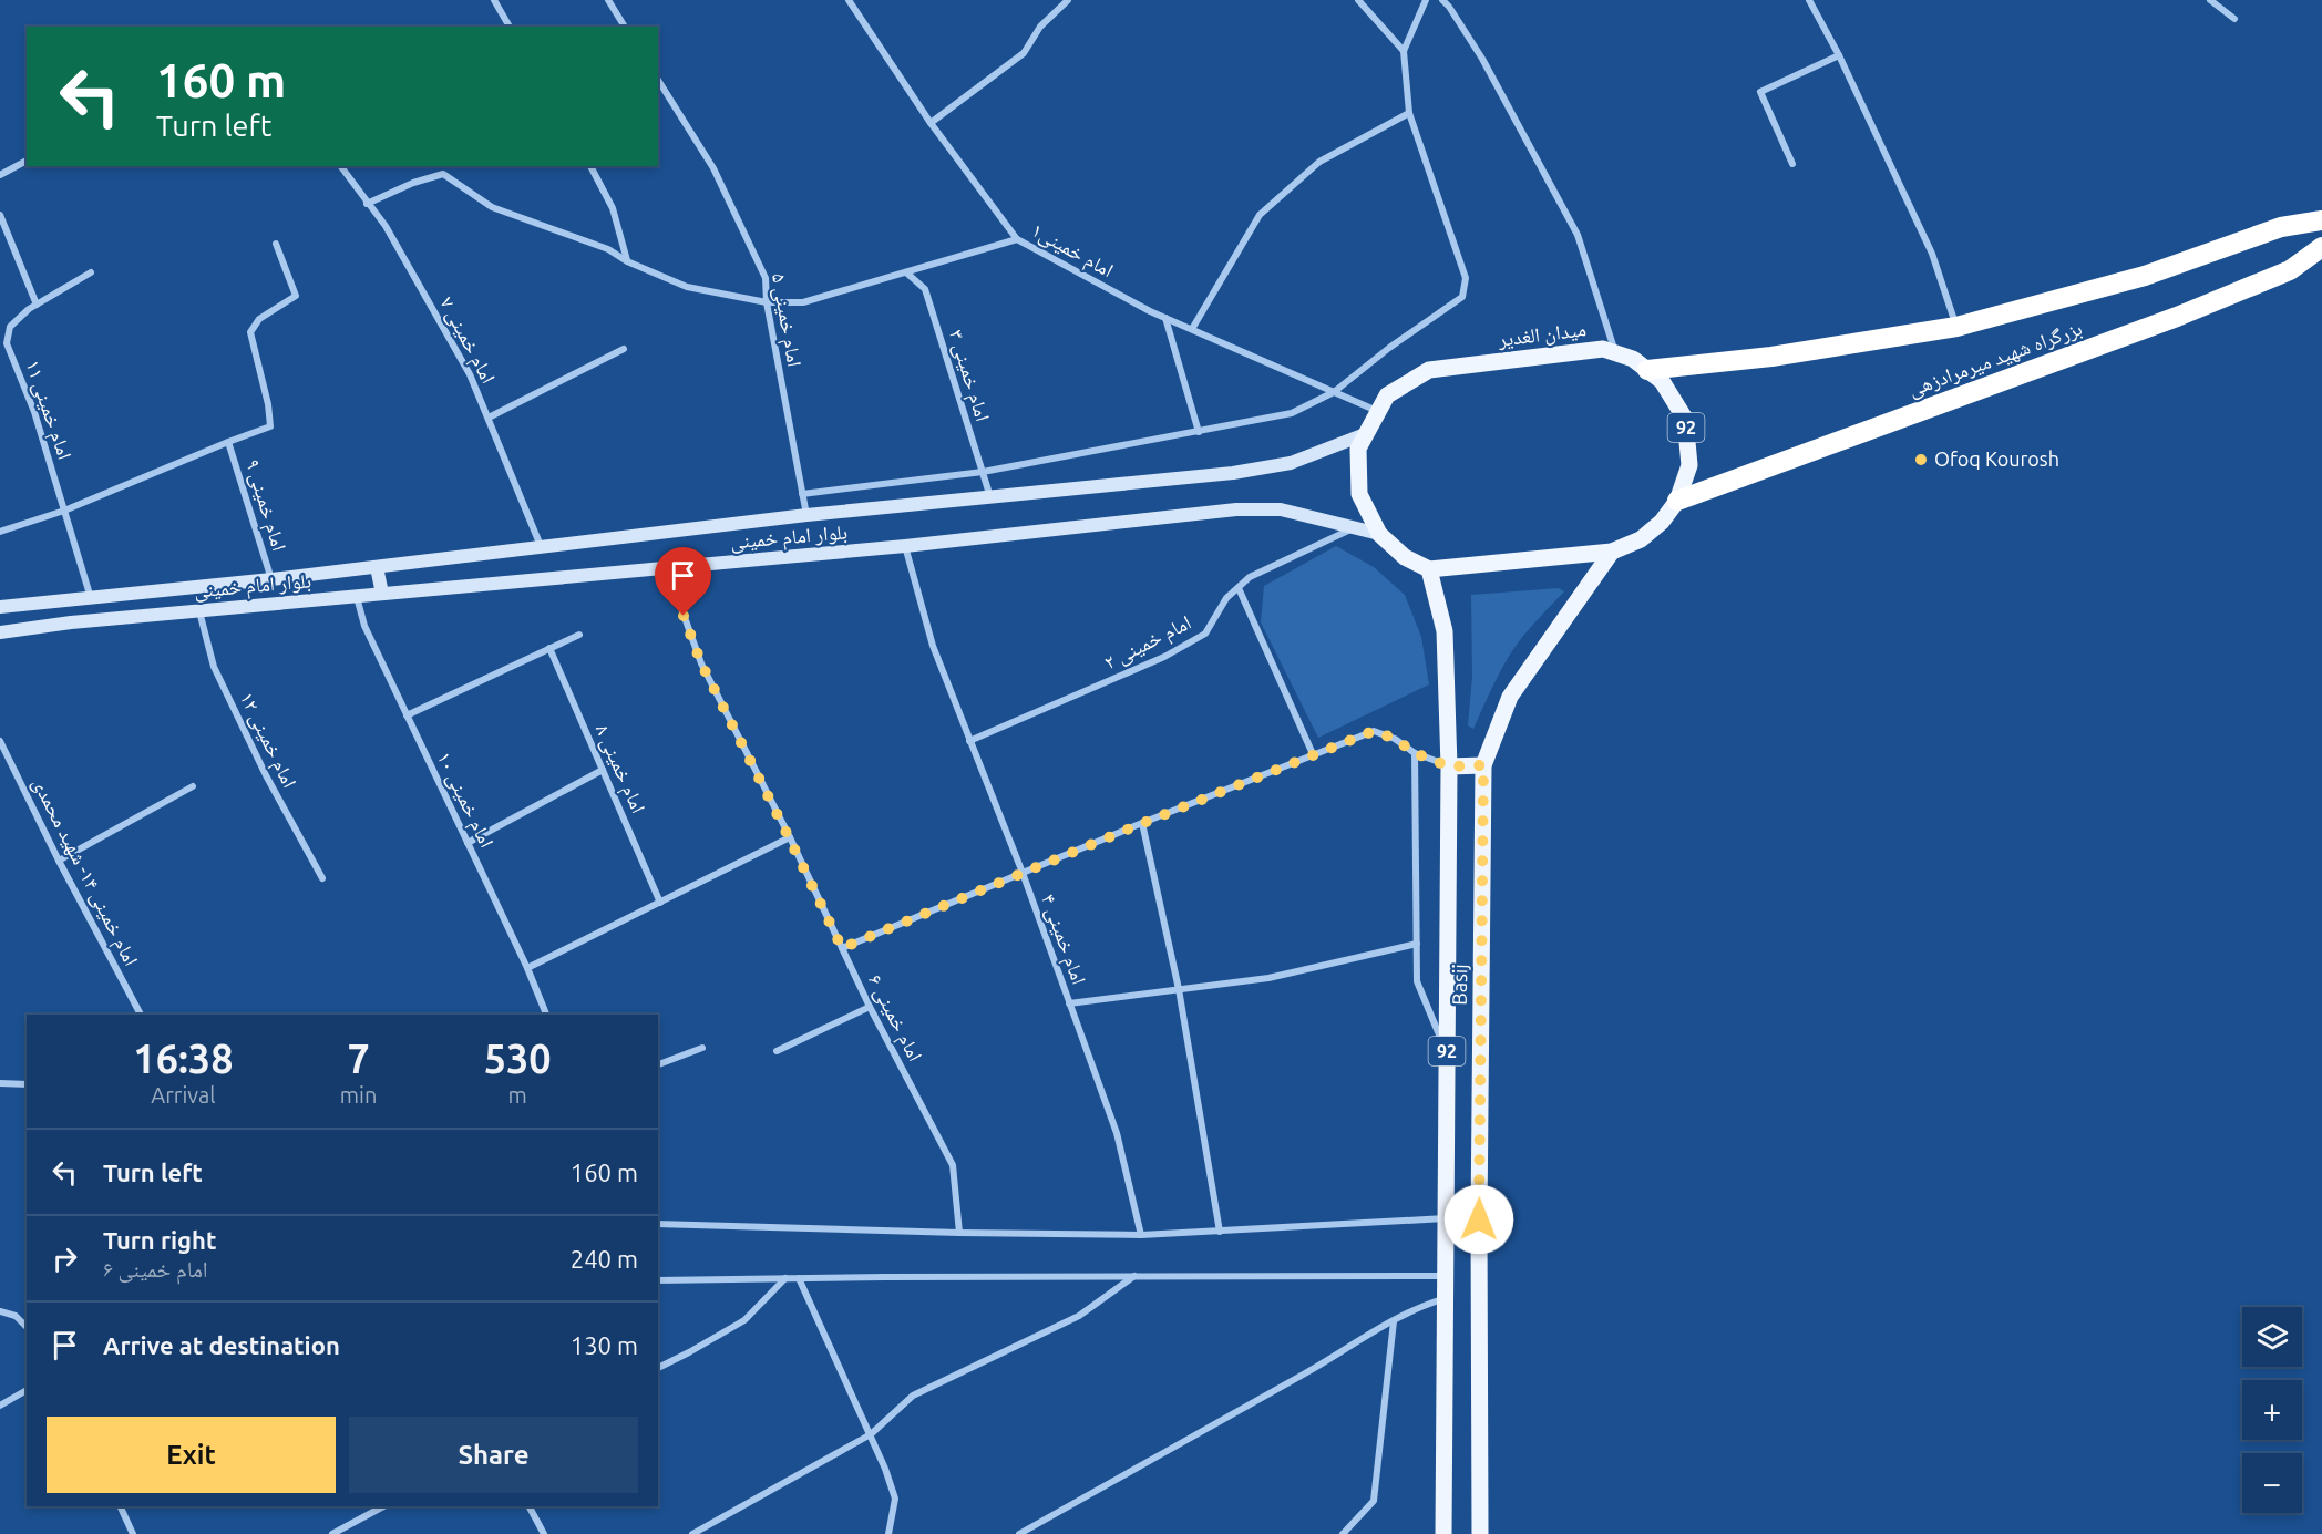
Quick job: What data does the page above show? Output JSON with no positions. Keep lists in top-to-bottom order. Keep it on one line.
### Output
{"streets":{"highway":["بزرگراه شهید میرمرادزهی"],"main road":["میدان الغدیر","92","بلوار امام خمینی","Basij"],"street":["امام خمینی۱","امام خمینی ۵","امام خمینی ۷","امام خمینی ۳","امام خمینی ۱۱","امام خمینی ۹","امام خمینی ۲","امام خمینی ۱۲","امام خمینی ۸","امام خمینی ۱۰","امام خمینی ۱۴- شهید محمدی","امام خمینی ۴","امام خمینی ۶"]},"crossings":[["امام خمینی۱","میدان الغدیر"],["امام خمینی ۵","بلوار امام خمینی"],["میدان الغدیر","بزرگراه شهید میرمرادزهی"],["میدان الغدیر","بلوار امام خمینی"],["میدان الغدیر","Basij"],["امام خمینی ۷","بلوار امام خمینی"],["امام خمینی ۳","بلوار امام خمینی"],["امام خمینی ۱۱","بلوار امام خمینی"],["امام خمینی ۹","بلوار امام خمینی"],["بلوار امام خمینی","امام خمینی ۲"],["بلوار امام خمینی","امام خمینی ۱۲"],["بلوار امام خمینی","امام خمینی ۱۰"],["بلوار امام خمینی","امام خمینی ۴"],["بلوار امام خمینی","امام خمینی ۶"],["امام خمینی ۲","امام خمینی ۴"]],"places":["Ofoq Kourosh"],"page":{"turn":["160 m","Turn left"],"eta":["16:38","Arrival","7","min","530","m"],"list":[{"name":"Turn left","value":"160 m"},{"name":"Turn right","note":"امام خمینی ۶","value":"240 m"},{"name":"Arrive at destination","value":"130 m"}],"map_buttons":["+","−"],"buttons":["Exit","Share"]}}
